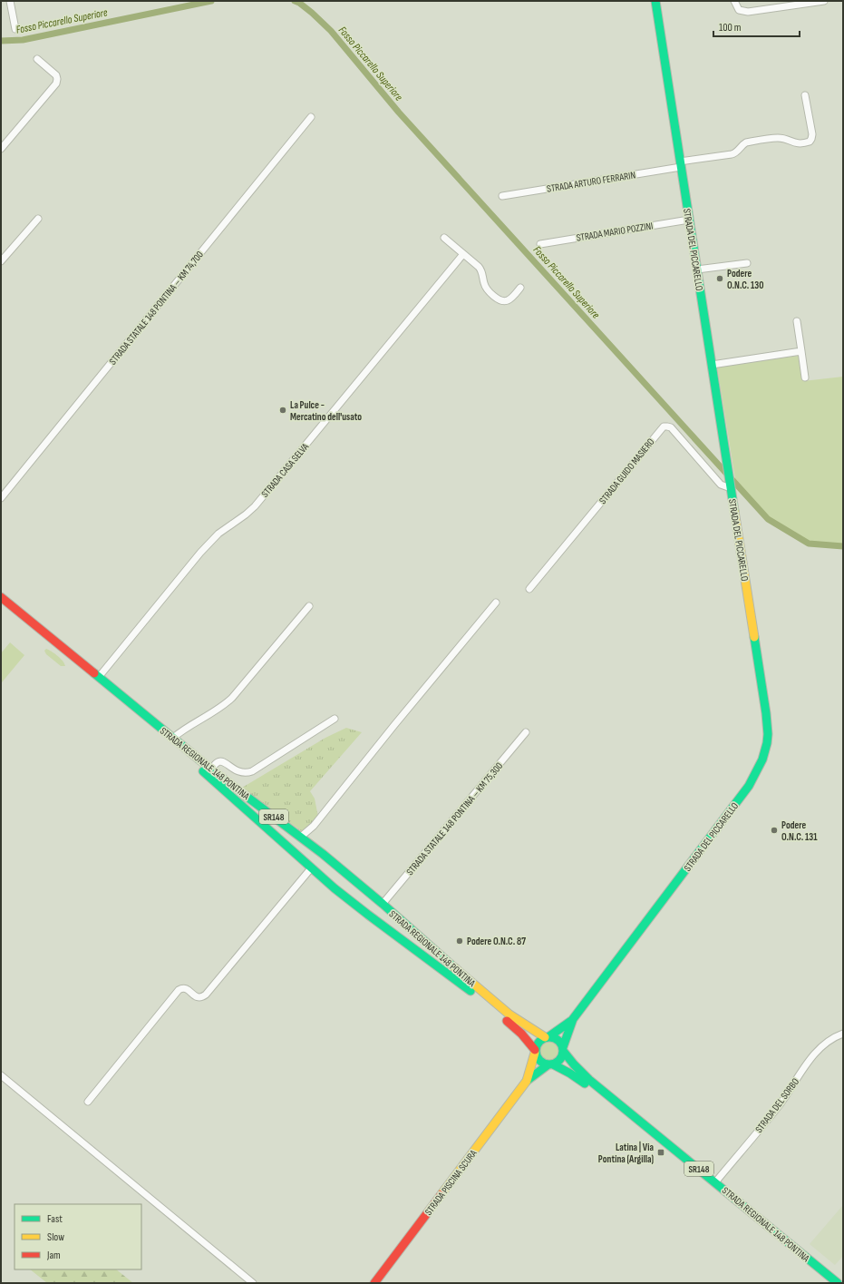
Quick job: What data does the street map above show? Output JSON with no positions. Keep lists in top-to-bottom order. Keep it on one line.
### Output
{"streets":{"main road":["STRADA DEL PICCARELLO","STRADA REGIONALE 148 PONTINA","SR148","STRADA PISCINA SCURA"],"street":["STRADA ARTURO FERRARIN","STRADA MARIO POZZINI","STRADA STATALE 148 PONTINA – KM 74,700","STRADA CASA SELVA","STRADA GUIDO MASIERO","STRADA STATALE 148 PONTINA – KM 75,300","STRADA DEL SORBO"]},"crossings":[["STRADA ARTURO FERRARIN","STRADA DEL PICCARELLO"],["STRADA MARIO POZZINI","STRADA DEL PICCARELLO"],["STRADA DEL PICCARELLO","STRADA GUIDO MASIERO"],["STRADA DEL PICCARELLO","STRADA REGIONALE 148 PONTINA"],["STRADA DEL PICCARELLO","STRADA PISCINA SCURA"],["STRADA CASA SELVA","STRADA REGIONALE 148 PONTINA"],["STRADA REGIONALE 148 PONTINA","STRADA STATALE 148 PONTINA – KM 75,300"],["STRADA REGIONALE 148 PONTINA","STRADA DEL SORBO"],["STRADA REGIONALE 148 PONTINA","STRADA PISCINA SCURA"]],"water":["Fosso Piccarello Superiore"],"places":{"other":["Podere O.N.C. 130","La Pulce - Mercatino dell'usato","Podere O.N.C. 131","Podere O.N.C. 87"],"transit":["Latina | Via Pontina (Argilla)"]},"legend":["Fast","Slow","Jam"],"scale_bar":"100 m"}
